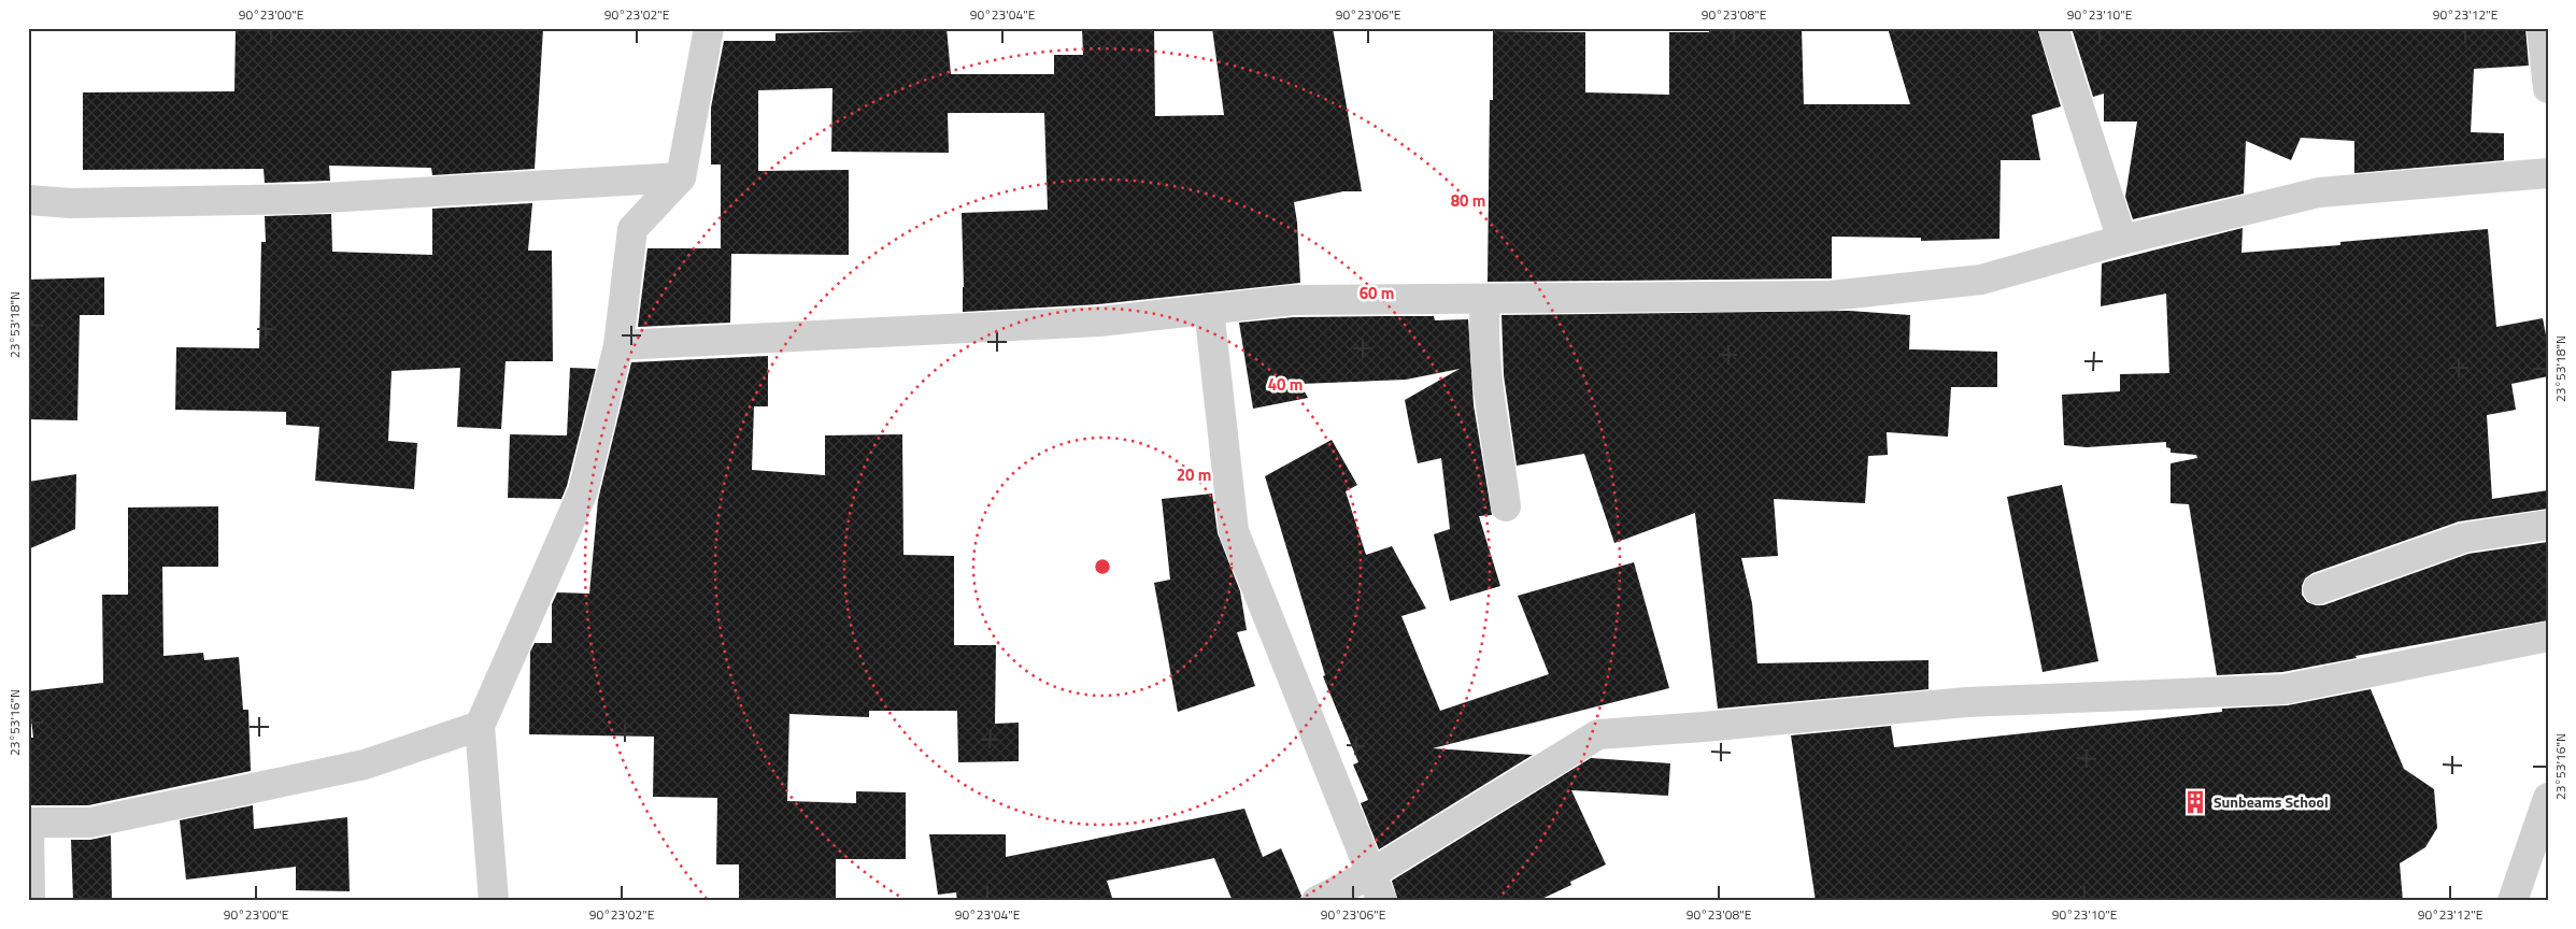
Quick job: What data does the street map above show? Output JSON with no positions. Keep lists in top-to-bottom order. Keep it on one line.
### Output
{"places":{"building":["Sunbeams School"]},"coordinates":["90°23'00\"E","90°23'02\"E","90°23'04\"E","90°23'06\"E","90°23'08\"E","90°23'10\"E","90°23'12\"E","23°53'18\"N","23°53'16\"N"],"rings":["80 m","60 m","40 m","20 m"]}
